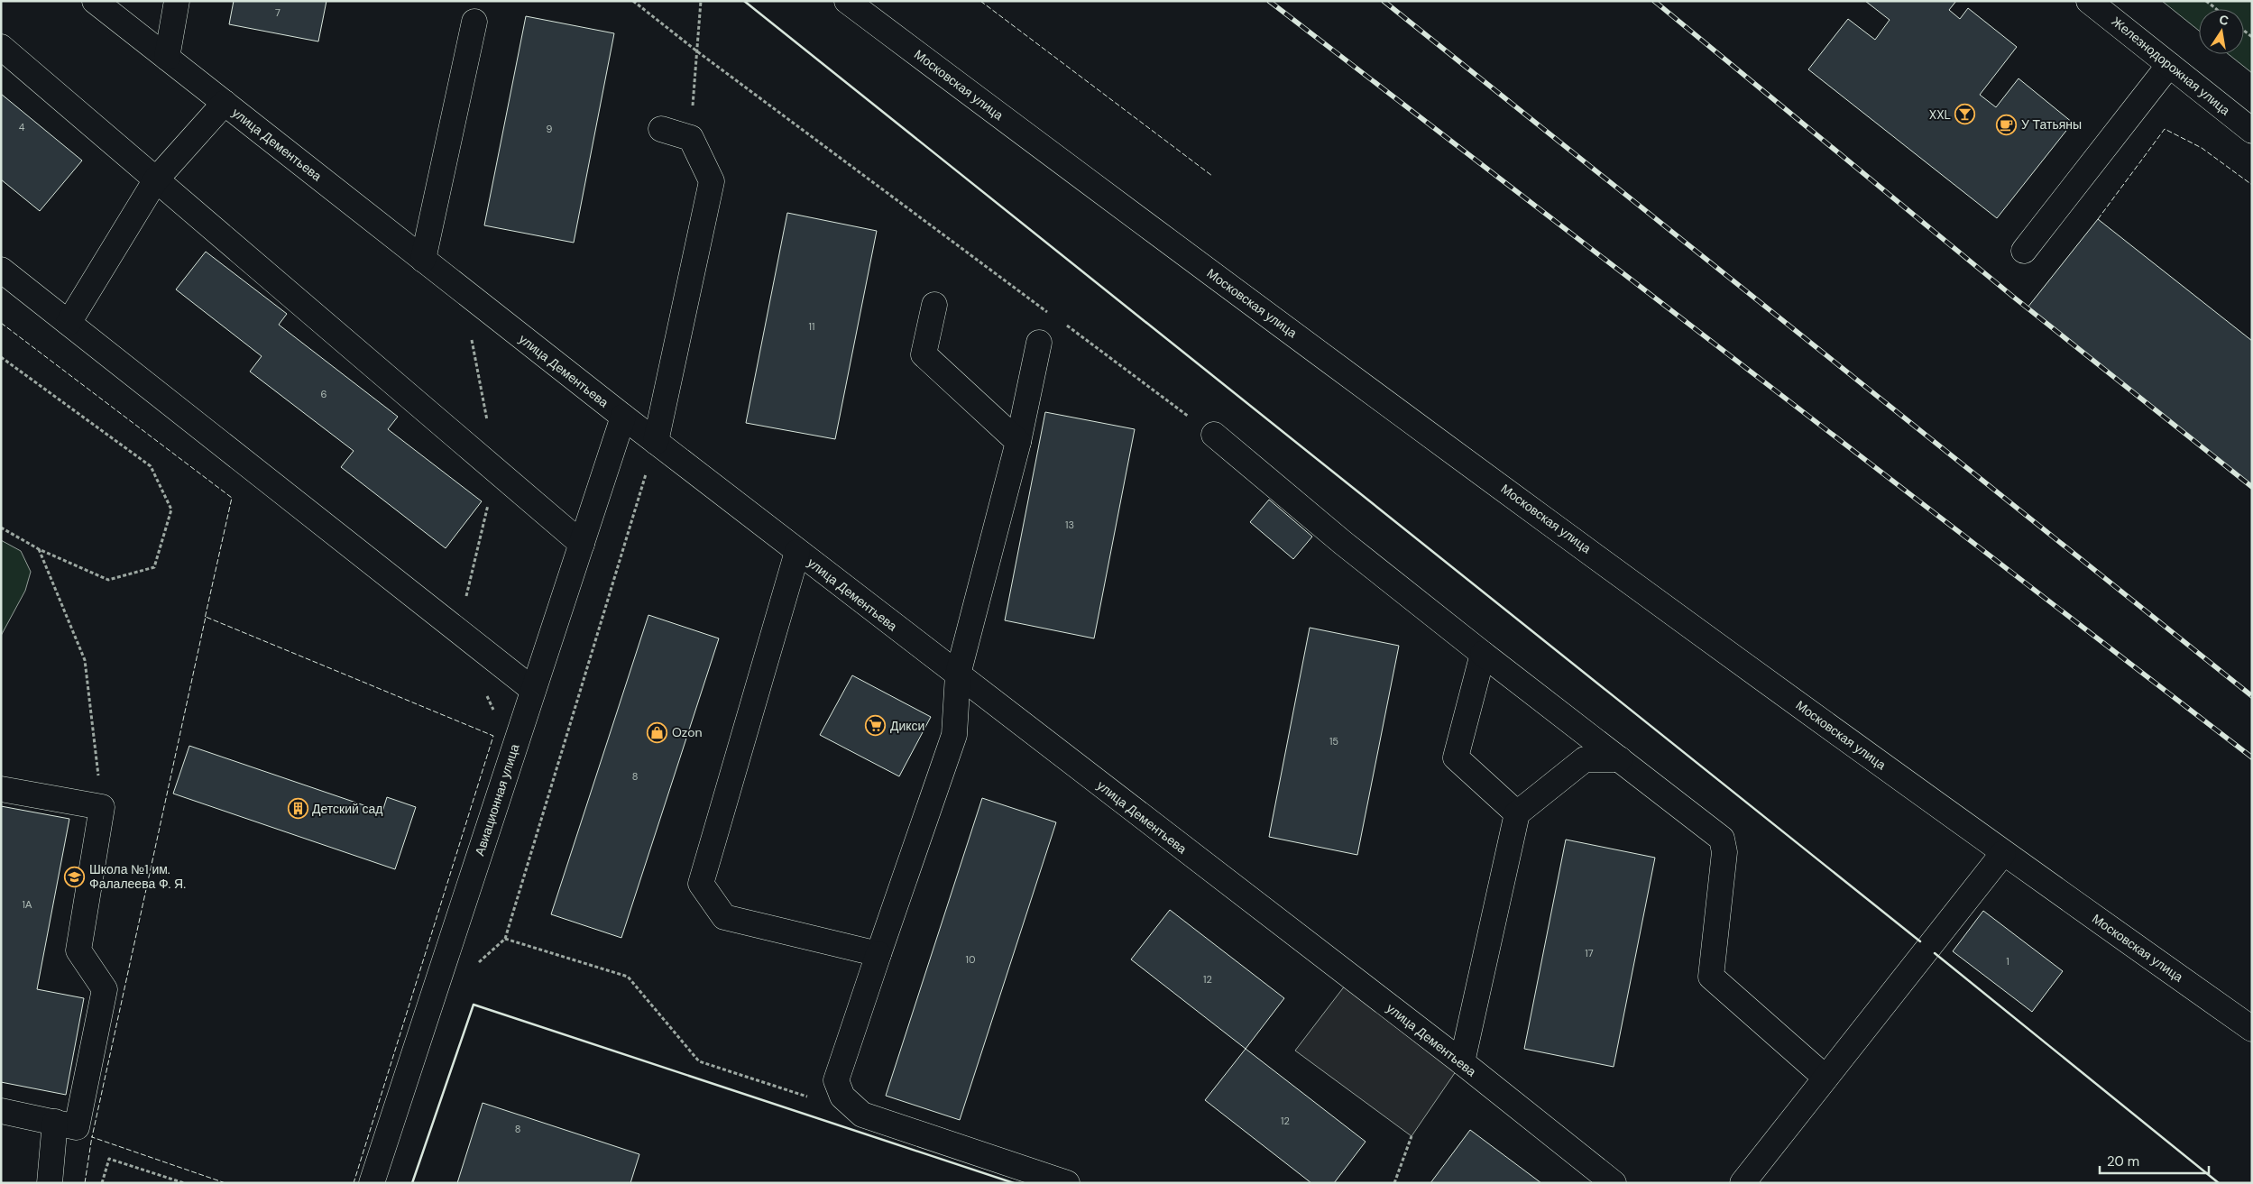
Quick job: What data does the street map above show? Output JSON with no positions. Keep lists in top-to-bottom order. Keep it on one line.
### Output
{"streets":{"street":["Железнодорожная улица","Московская улица","улица Дементьева","Авиационная улица"]},"crossings":[["улица Дементьева","Авиационная улица"]],"places":{"bar":["XXL"],"cafe":["У Татьяны"],"supermarket":["Дикси"],"shop":["Ozon"],"building":["Детский сад"],"school or university":["Школа №1 им. Фалалеева Ф. Я."]},"house_numbers":["7","4","9","11","6","13","15","8","1А","17","10","1","12","12","8"],"scale_bar":"20 m","north":"top"}
